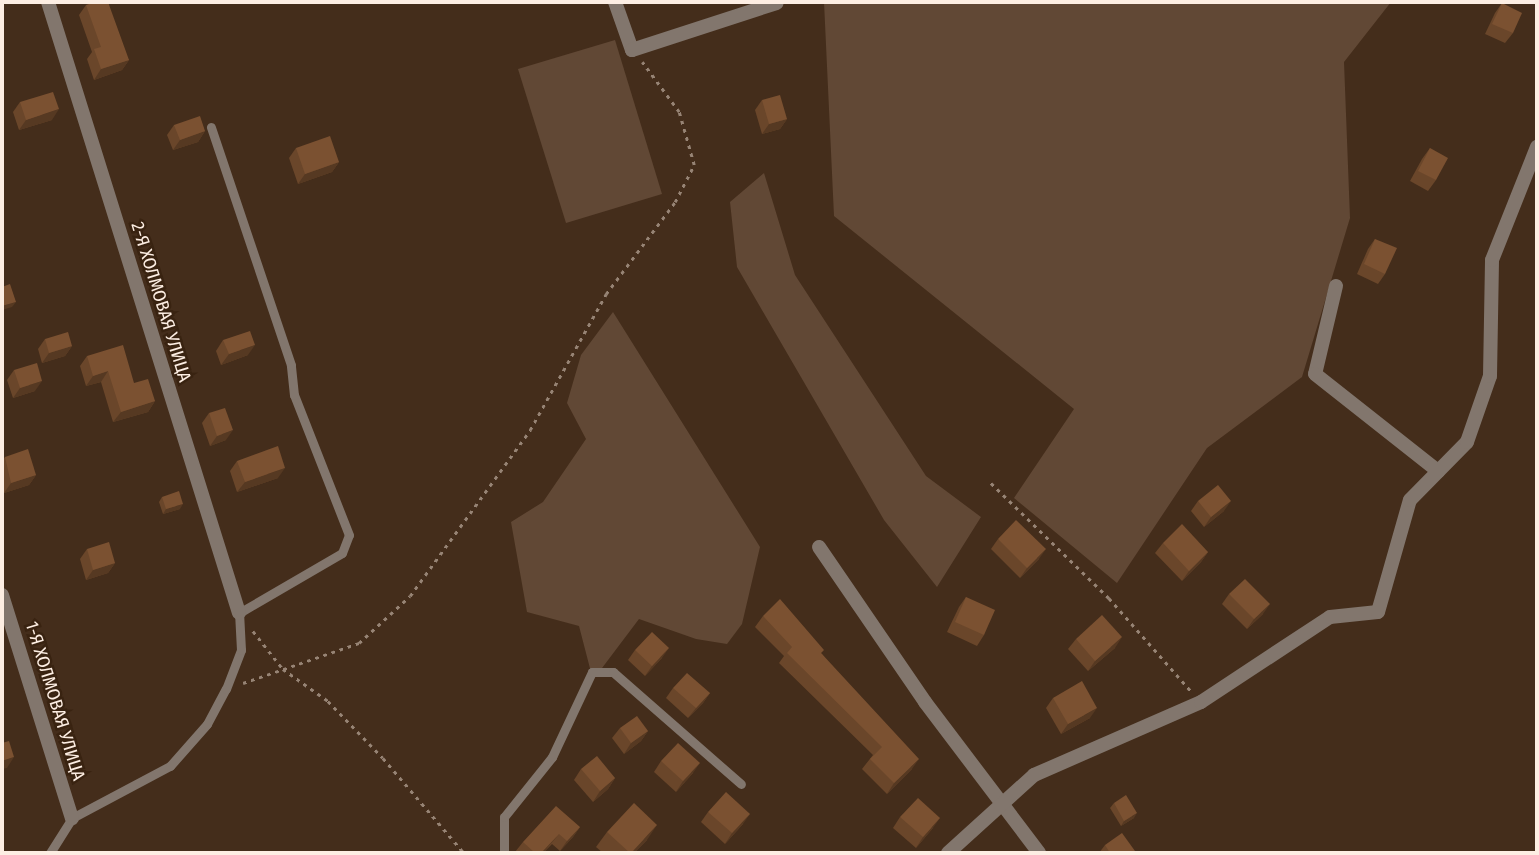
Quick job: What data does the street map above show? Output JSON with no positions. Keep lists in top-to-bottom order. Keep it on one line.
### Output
{"streets":{"street":["2-Я ХОЛМОВАЯ УЛИЦА","1-Я ХОЛМОВАЯ УЛИЦА"]}}
